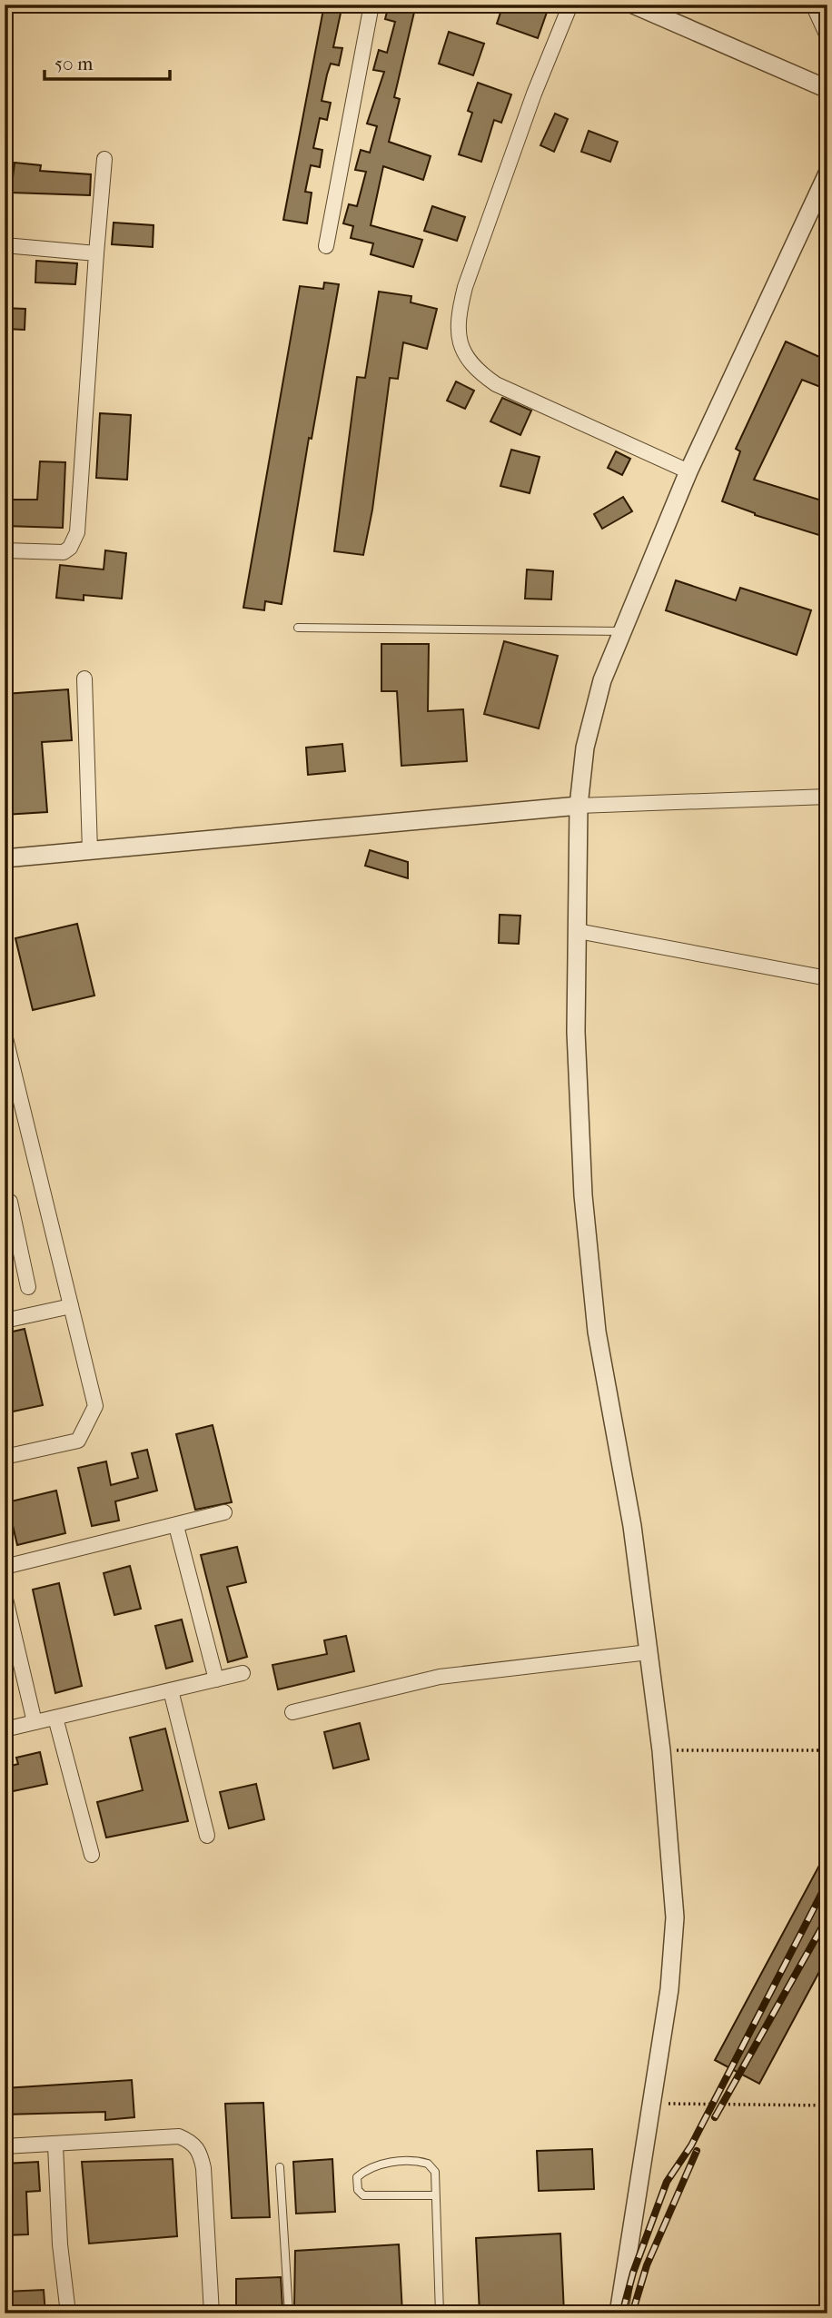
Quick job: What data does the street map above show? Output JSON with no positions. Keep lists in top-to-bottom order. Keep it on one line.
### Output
{"scale_bar":"50 m"}
